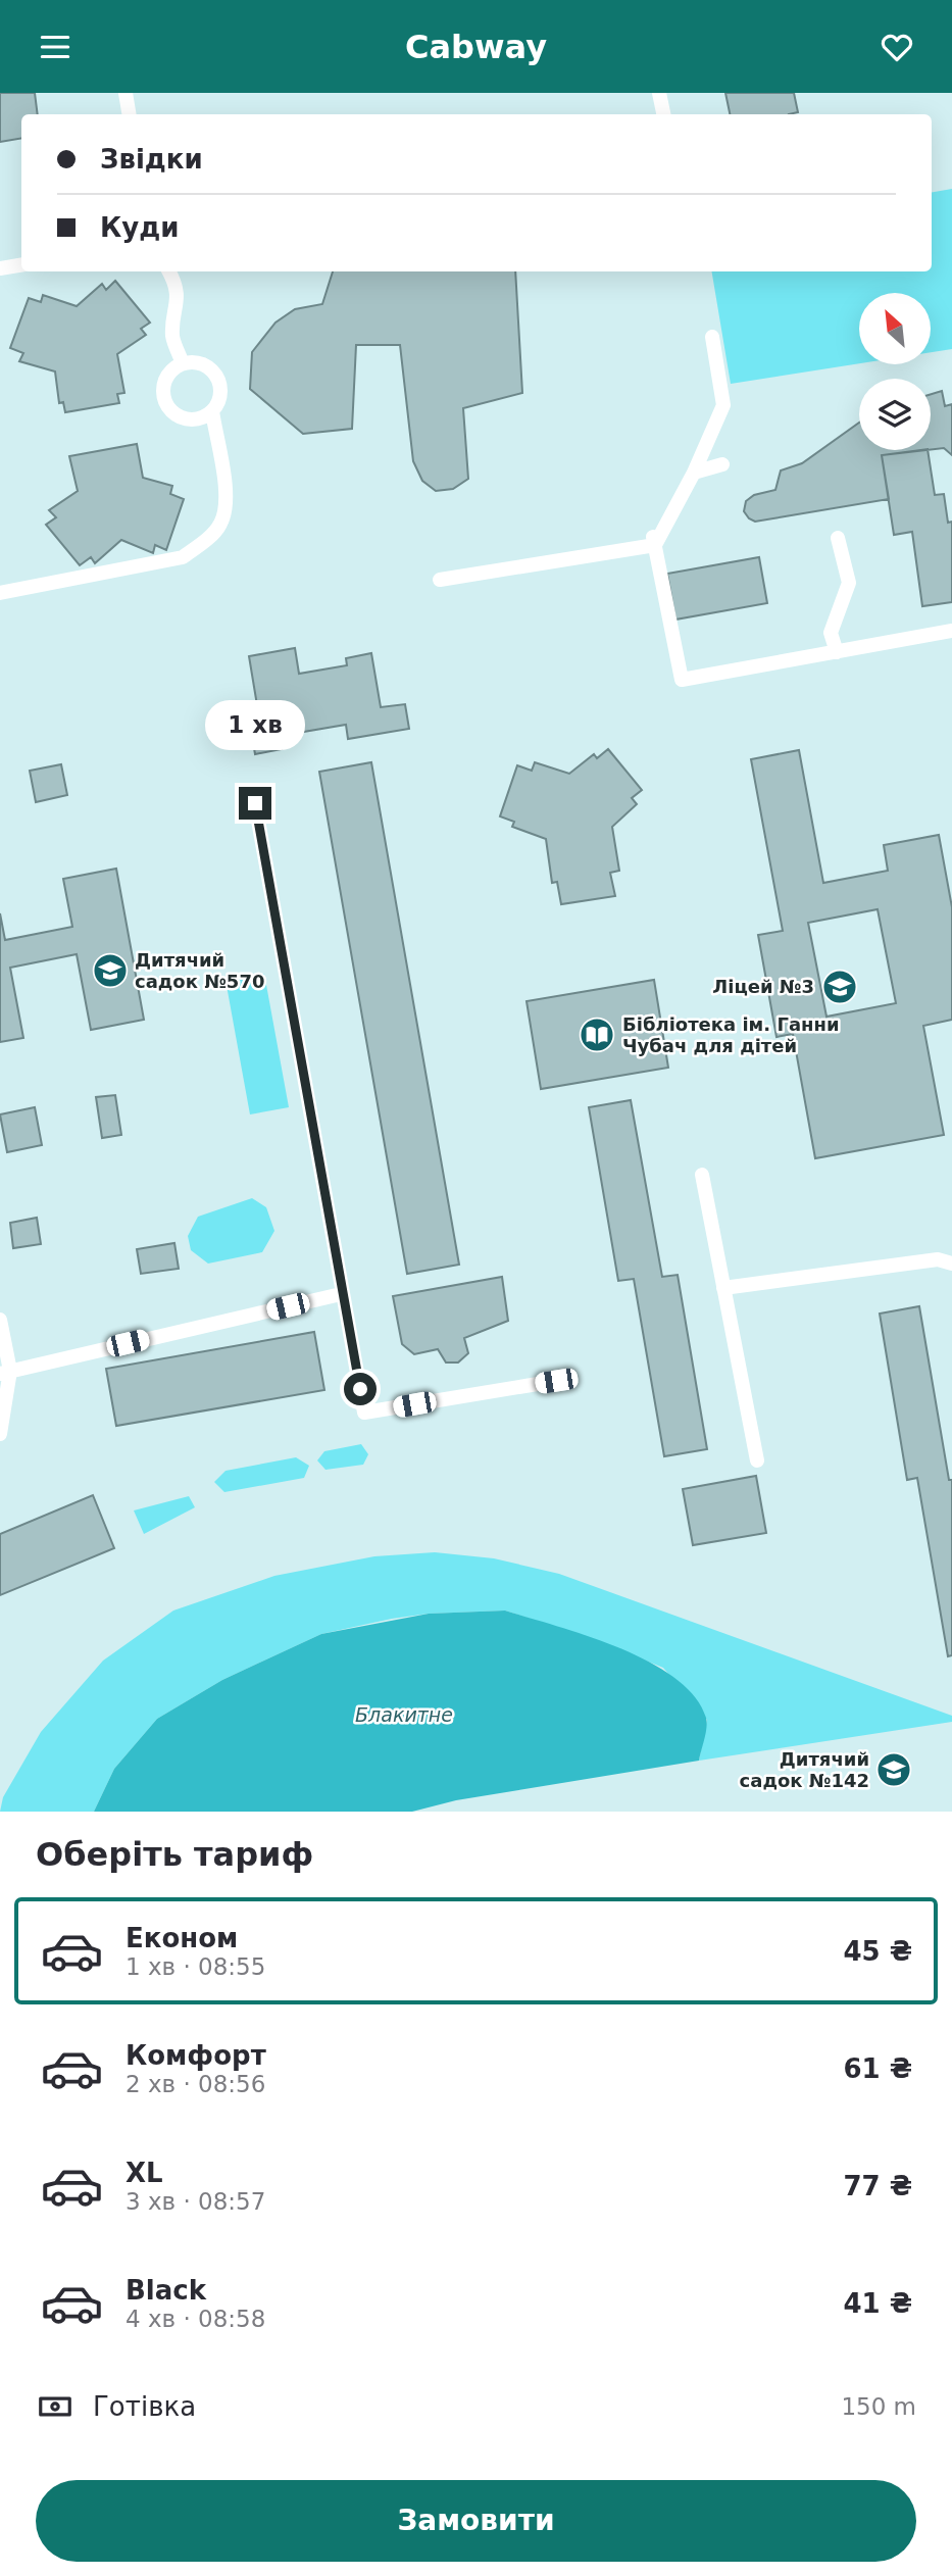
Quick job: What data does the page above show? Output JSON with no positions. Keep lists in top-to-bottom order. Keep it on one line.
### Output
{"water":["Блакитне"],"places":{"school or university":["Дитячий садок №570","Ліцей №3","Дитячий садок №142"],"library":["Бібліотека ім. Ганни Чубач для дітей"]},"north":"top left","page":{"header":"Cabway","banner":["Звідки","Куди"],"bubble":"1 хв","heading":"Оберіть тариф","list":[{"name":"Економ","note":"1 хв · 08:55","value":"45 ₴"},{"name":"Комфорт","note":"2 хв · 08:56","value":"61 ₴"},{"name":"XL","note":"3 хв · 08:57","value":"77 ₴"},{"name":"Black","note":"4 хв · 08:58","value":"41 ₴"}],"pay":["Готівка","150 m"],"buttons":"Замовити"}}
